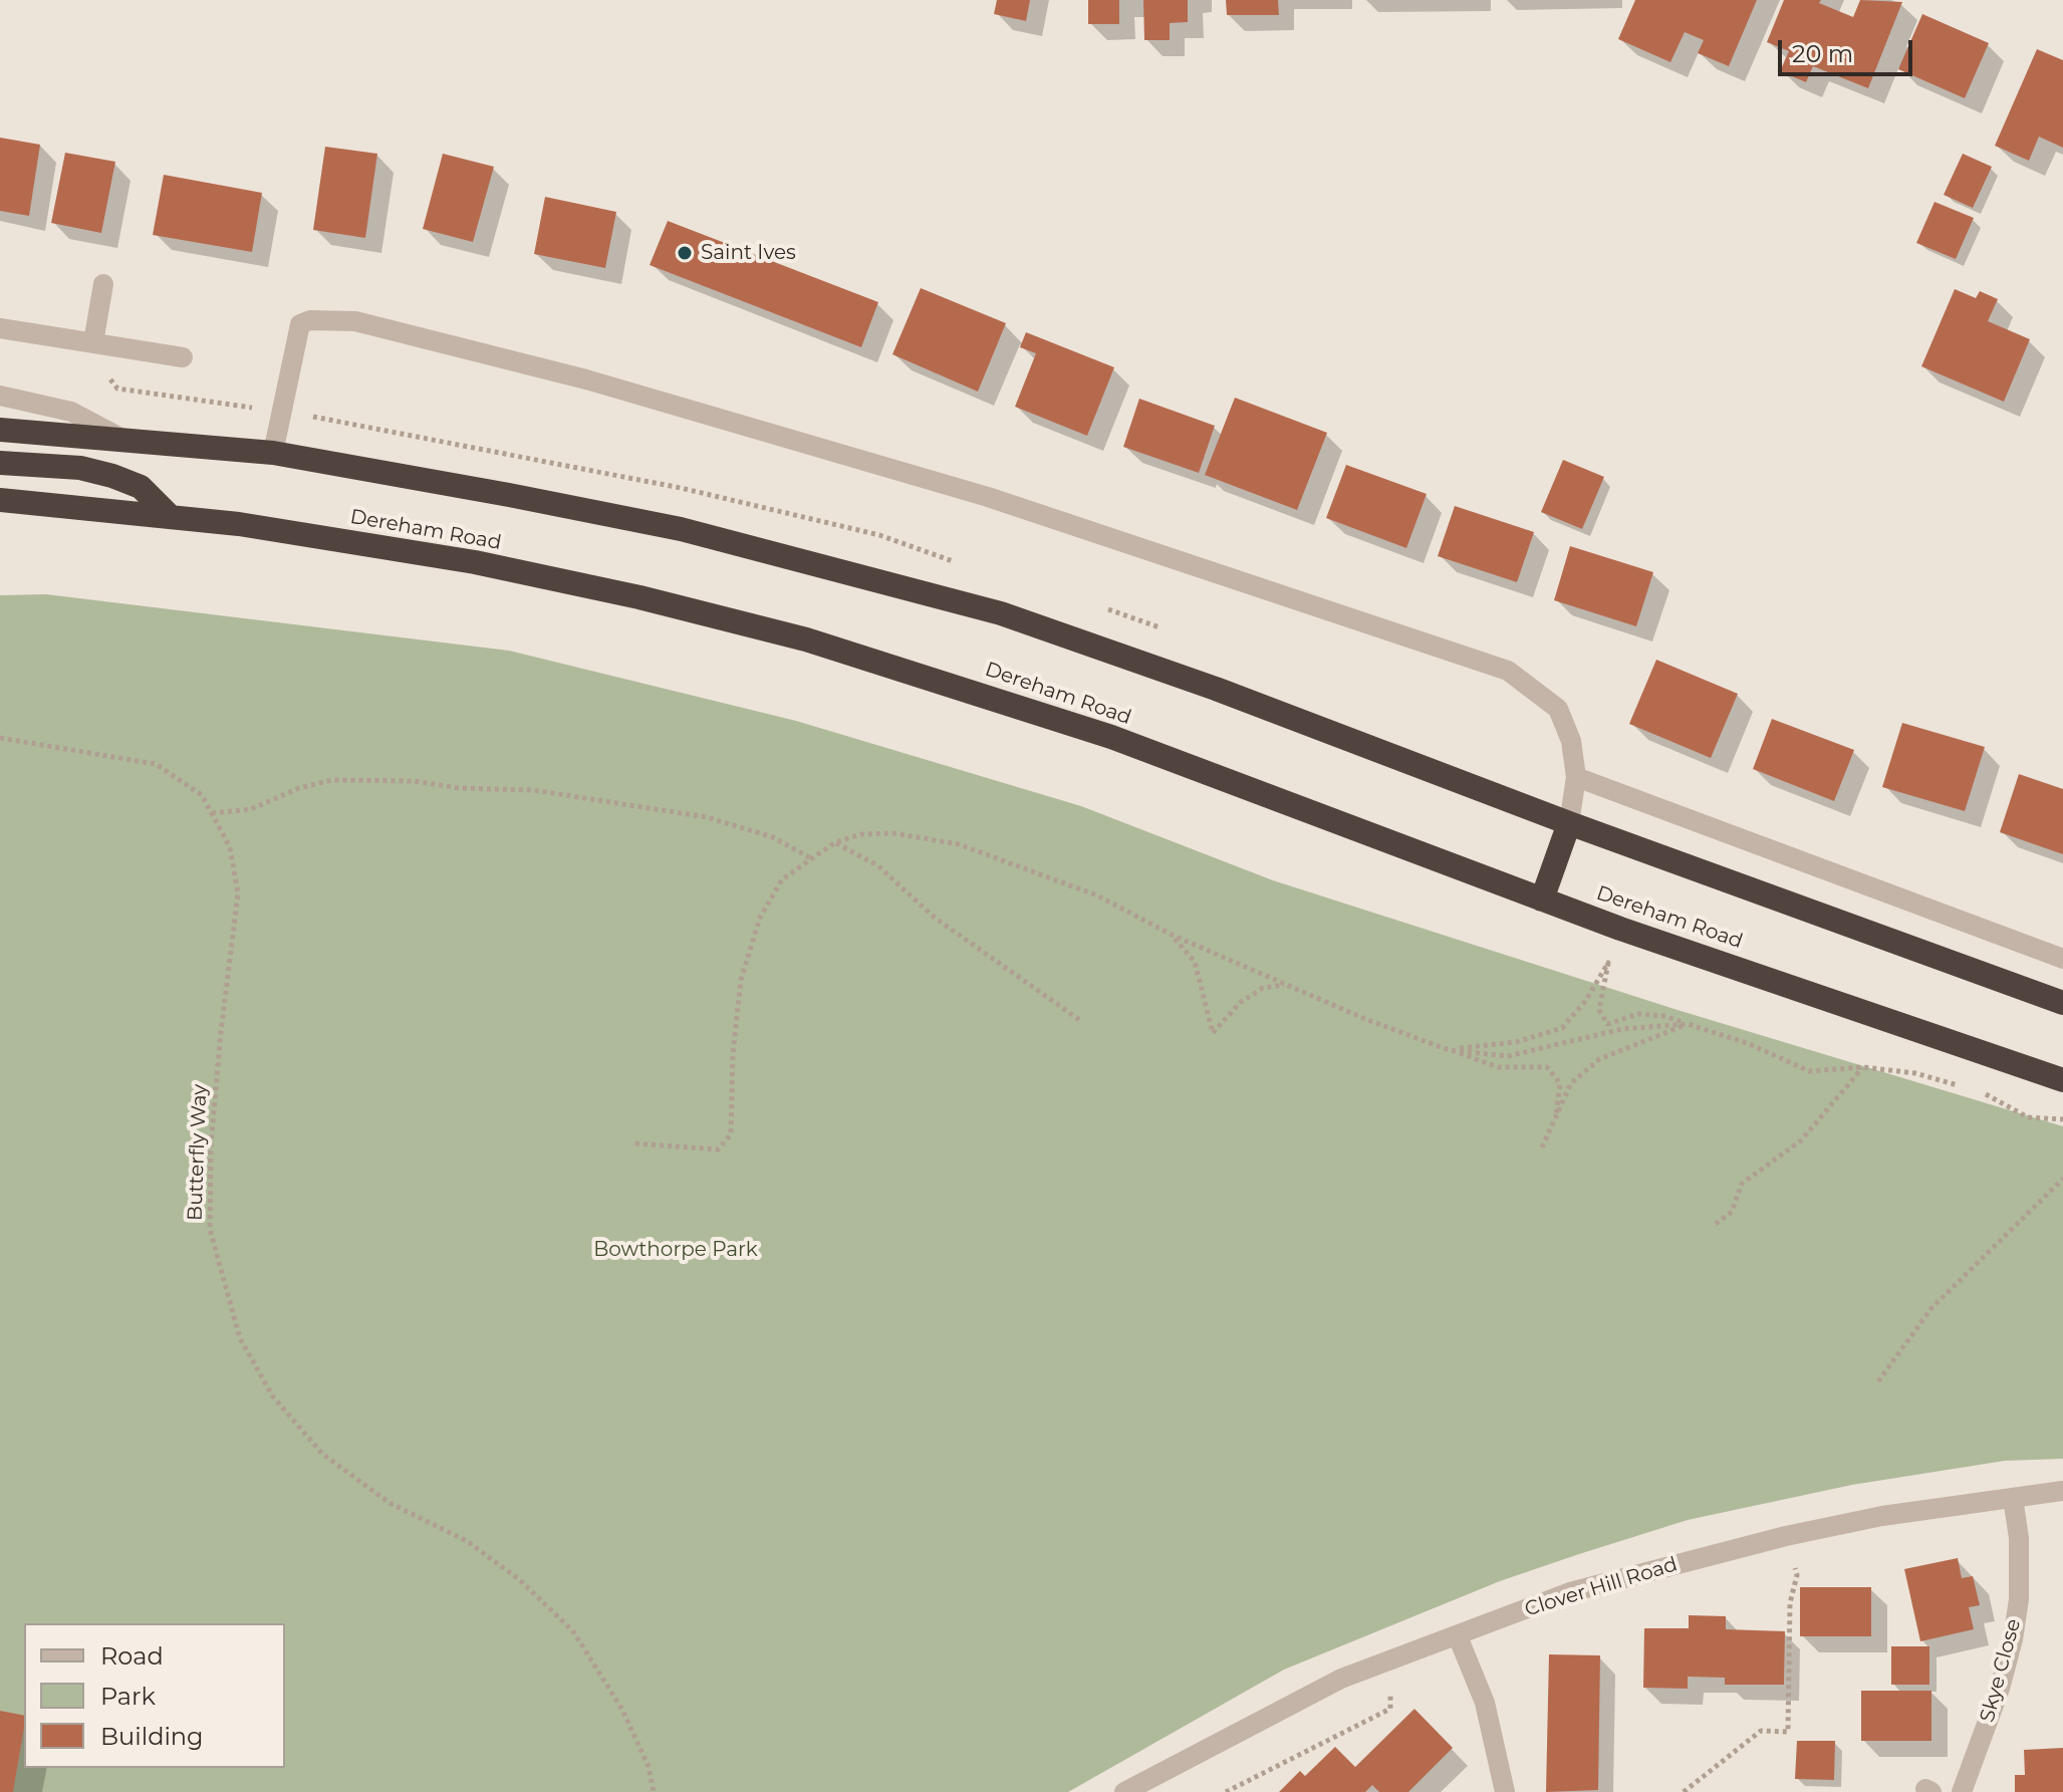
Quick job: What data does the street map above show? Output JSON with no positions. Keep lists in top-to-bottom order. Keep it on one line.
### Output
{"streets":{"highway":["Dereham Road"],"street":["Clover Hill Road","Skye Close"],"path":["Butterfly Way"]},"crossings":[["Clover Hill Road","Skye Close"]],"parks":["Bowthorpe Park"],"places":["Saint Ives"],"legend":["Road","Park","Building"],"scale_bar":"20 m"}
